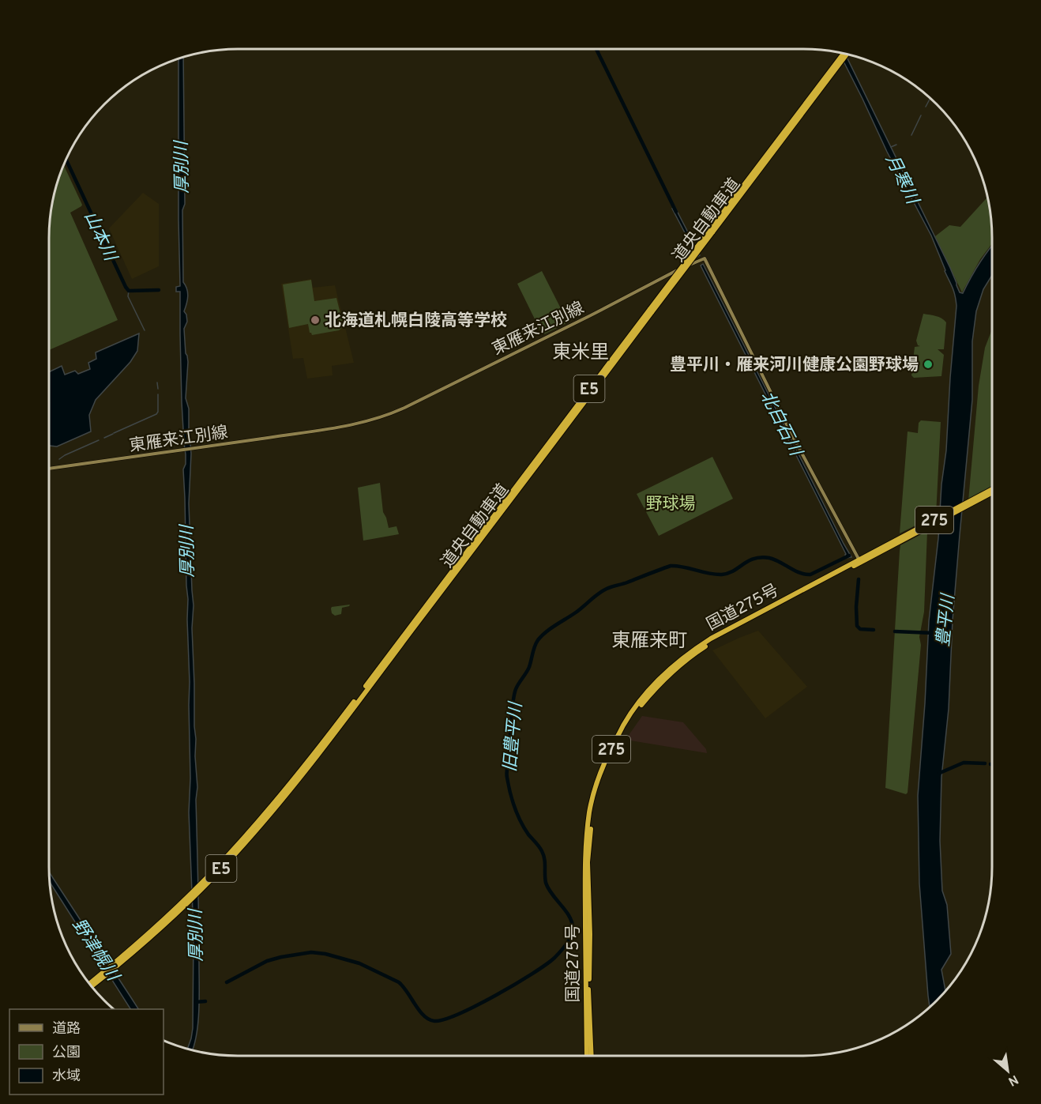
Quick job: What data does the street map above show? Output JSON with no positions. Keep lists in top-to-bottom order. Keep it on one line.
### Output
{"streets":{"highway":["道央自動車道","E5","275","国道275号"],"main road":["東雁来江別線"]},"crossings":[["東雁来江別線","国道275号"]],"districts":["東米里","東雁来町"],"water":["厚別川","月寒川","山本川","北白石川","豊平川","旧豊平川","野津幌川"],"parks":["野球場"],"places":["北海道札幌白陵高等学校","豊平川・雁来河川健康公園野球場"],"legend":["道路","公園","水域"],"north":"bottom right"}
